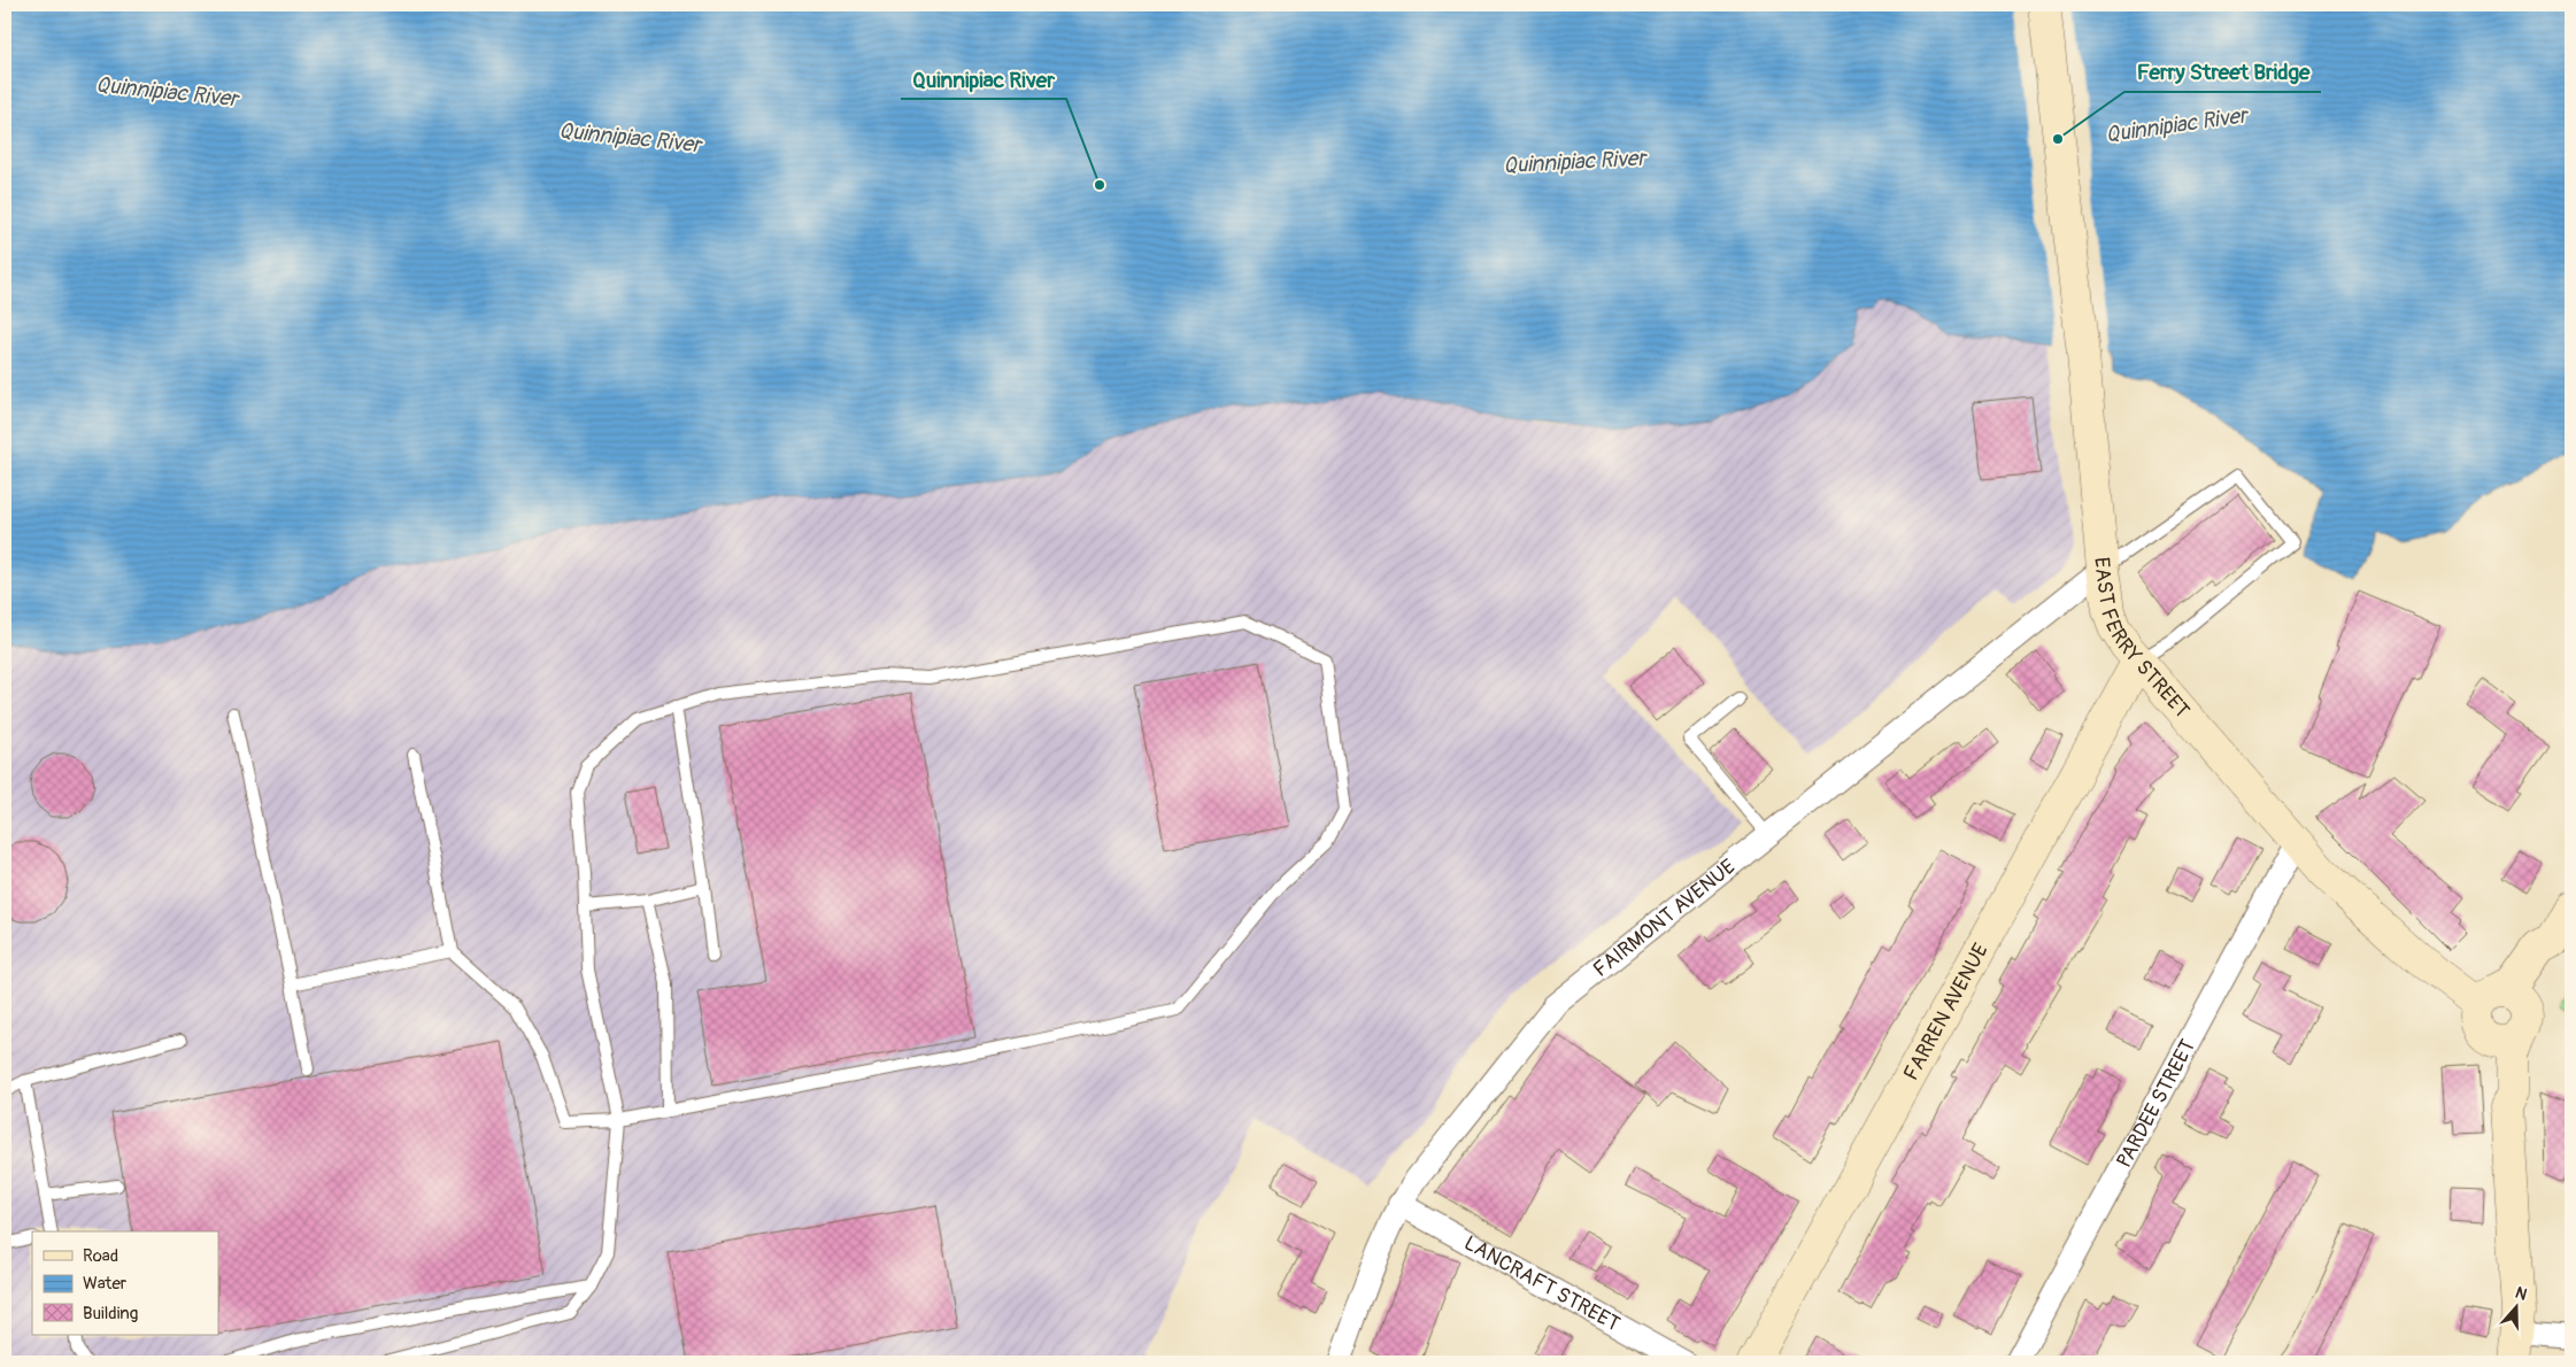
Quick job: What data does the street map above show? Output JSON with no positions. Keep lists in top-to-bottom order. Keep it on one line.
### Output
{"streets":{"main road":["EAST FERRY STREET","FARREN AVENUE"],"street":["FAIRMONT AVENUE","PARDEE STREET","LANCRAFT STREET"]},"crossings":[["EAST FERRY STREET","FAIRMONT AVENUE"],["EAST FERRY STREET","FARREN AVENUE"],["EAST FERRY STREET","PARDEE STREET"],["FAIRMONT AVENUE","LANCRAFT STREET"]],"water":["Quinnipiac River"],"places":["Ferry Street Bridge","Quinnipiac River"],"legend":["Road","Water","Building"],"north":"top"}
